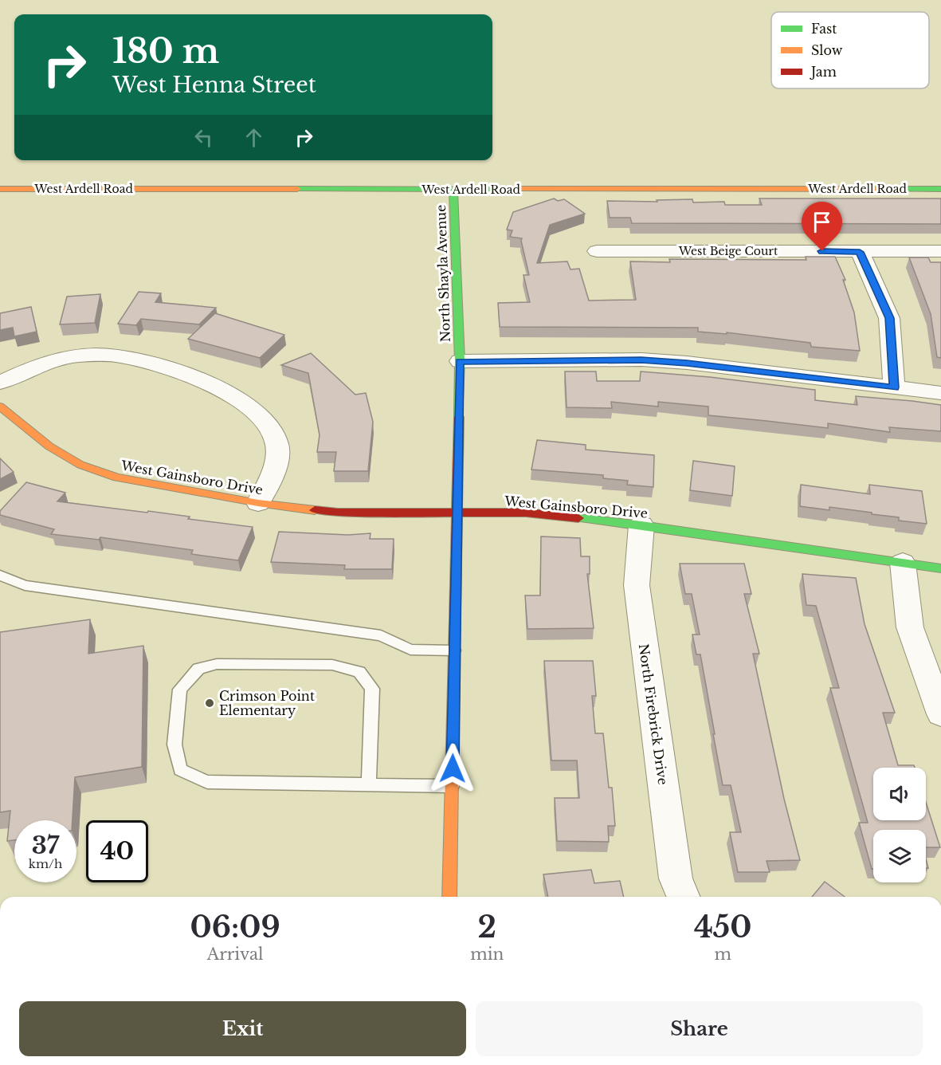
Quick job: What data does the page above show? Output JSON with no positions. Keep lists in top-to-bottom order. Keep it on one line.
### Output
{"streets":{"street":["West Ardell Road","West Beige Court","North Shayla Avenue","West Gainsboro Drive","North Firebrick Drive"]},"crossings":[["West Ardell Road","North Shayla Avenue"],["North Shayla Avenue","West Gainsboro Drive"],["West Gainsboro Drive","North Firebrick Drive"]],"places":["Crimson Point Elementary"],"legend":["Fast","Slow","Jam"],"page":{"turn":["180 m","West Henna Street"],"speed":"37 km/h","limit":"40","eta":["06:09","Arrival","2","min","450","m"],"buttons":["Exit","Share"]}}
